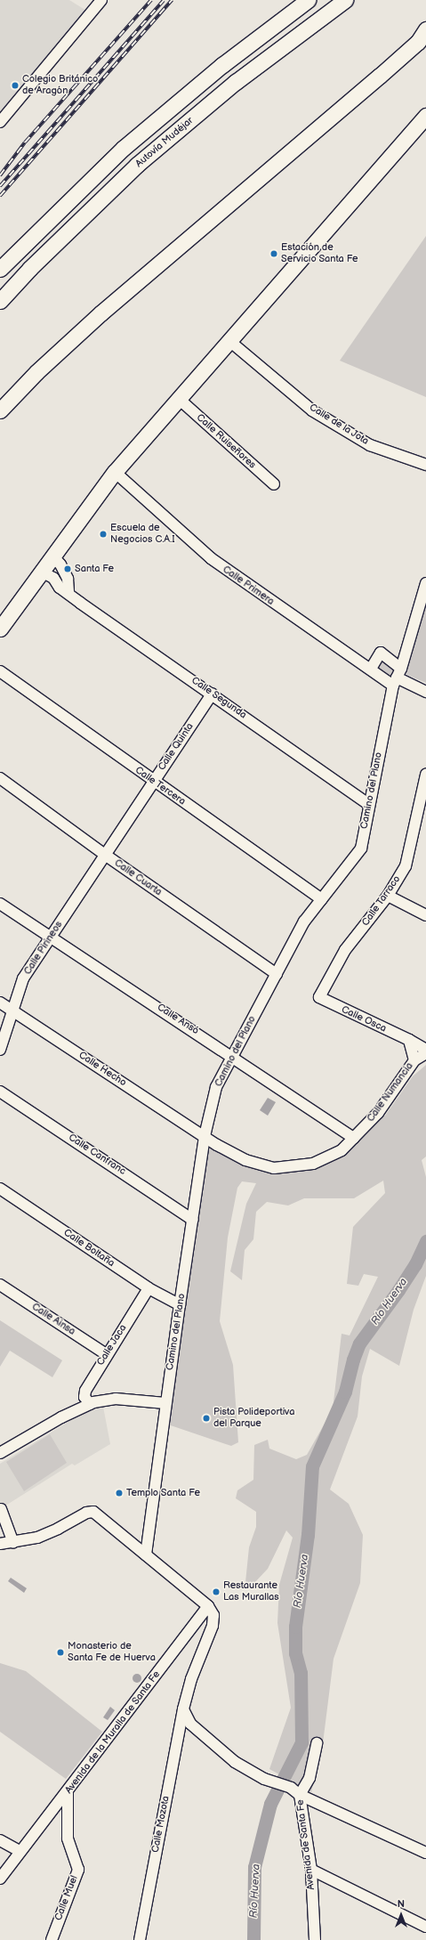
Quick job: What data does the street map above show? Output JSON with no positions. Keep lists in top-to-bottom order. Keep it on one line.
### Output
{"streets":{"highway":["Autovía Mudéjar"],"street":["Calle de la Jota","Calle Ruiseñores","Calle Primera","Calle Segunda","Calle Quinta","Calle Tercera","Camino del Plano","Calle Cuarta","Calle Tarraco","Calle Pirineos","Calle Ansó","Calle Osca","Calle Hecho","Calle Numancia","Calle Canfranc","Calle Boltaña","Calle Ainsa","Calle Jaca","Avenida de la Muralla de Santa Fe","Calle Mozota","Avenida de Santa Fe","Calle Muel"]},"crossings":[["Calle Primera","Camino del Plano"],["Calle Segunda","Calle Quinta"],["Calle Segunda","Camino del Plano"],["Calle Quinta","Calle Tercera"],["Calle Quinta","Calle Cuarta"],["Calle Quinta","Calle Pirineos"],["Calle Tercera","Camino del Plano"],["Camino del Plano","Calle Cuarta"],["Camino del Plano","Calle Ansó"],["Camino del Plano","Calle Hecho"],["Camino del Plano","Calle Numancia"],["Camino del Plano","Calle Canfranc"],["Camino del Plano","Calle Boltaña"],["Calle Cuarta","Calle Pirineos"],["Calle Tarraco","Calle Osca"],["Calle Pirineos","Calle Ansó"],["Calle Pirineos","Calle Hecho"],["Calle Ansó","Calle Numancia"],["Calle Hecho","Calle Numancia"],["Calle Boltaña","Calle Jaca"],["Calle Ainsa","Calle Jaca"],["Avenida de la Muralla de Santa Fe","Calle Muel"],["Calle Mozota","Avenida de Santa Fe"]],"water":["Río Huerva"],"places":["Colegio Británico de Aragón","Estación de Servicio Santa Fe","Escuela de Negocios C.A.I","Santa Fe","Pista Polideportiva del Parque","Templo Santa Fe","Restaurante Las Murallas","Monasterio de Santa Fe de Huerva"],"north":"top"}
